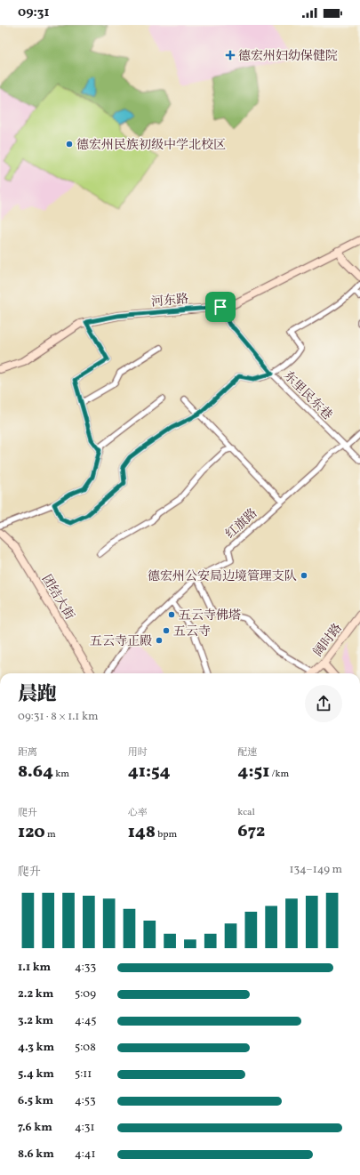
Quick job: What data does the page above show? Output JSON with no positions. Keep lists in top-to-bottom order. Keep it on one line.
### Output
{"streets":{"main road":["河东路","团结大街","阔时路"],"street":["东里民东巷","红旗路"]},"crossings":[["河东路","东里民东巷"],["东里民东巷","红旗路"]],"places":{"health":["德宏州妇幼保健院"],"other":["德宏州民族初级中学北校区","德宏州公安局边境管理支队","五云寺佛塔","五云寺","五云寺正殿"]},"page":{"status":"09:31","heading":["晨跑","09:31 · 8 × 1.1 km"],"stats":[["距离","8.64 km"],["用时","41:54"],["配速","4:51 /km"],["爬升","120 m"],["心率","148 bpm"],["kcal","672"]],"chart":["爬升","134–149 m"],"list":[{"name":"1.1 km","note":"4:33"},{"name":"2.2 km","note":"5:09"},{"name":"3.2 km","note":"4:45"},{"name":"4.3 km","note":"5:08"},{"name":"5.4 km","note":"5:11"},{"name":"6.5 km","note":"4:53"},{"name":"7.6 km","note":"4:31"},{"name":"8.6 km","note":"4:41"}]}}
